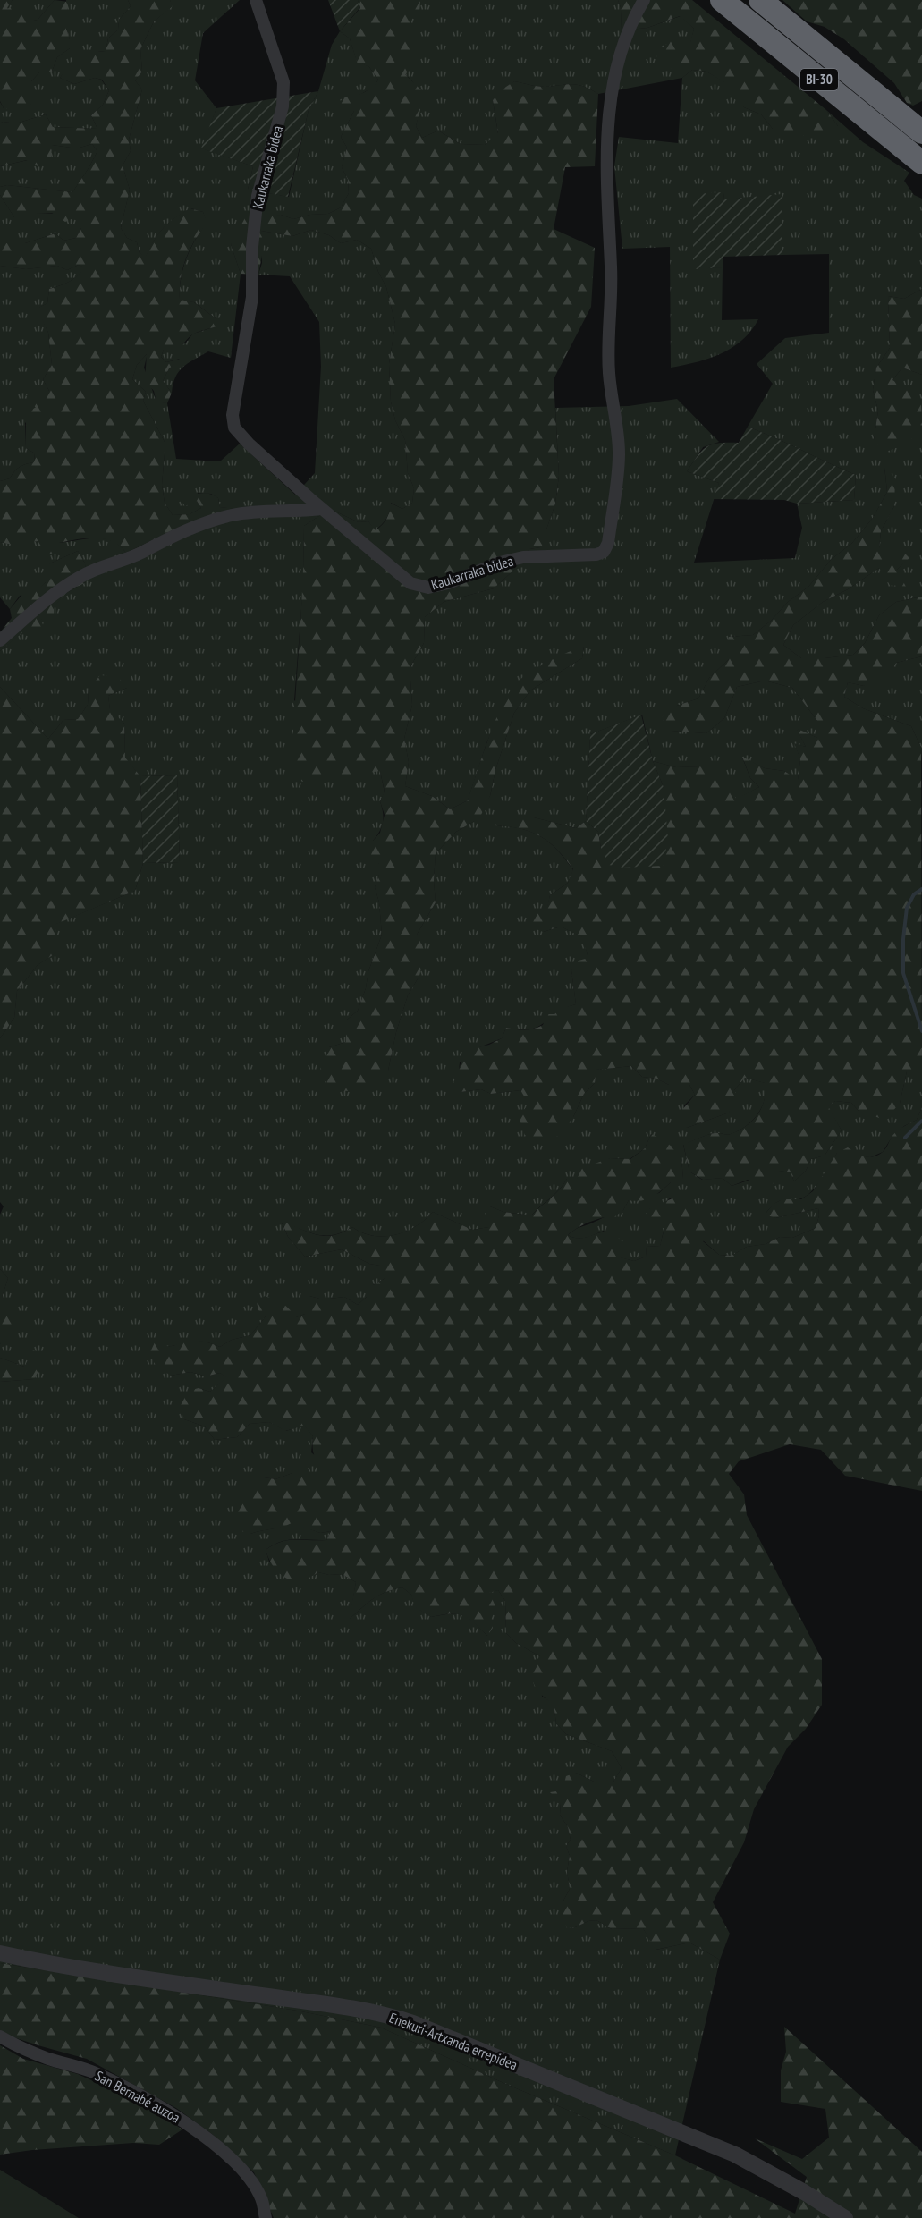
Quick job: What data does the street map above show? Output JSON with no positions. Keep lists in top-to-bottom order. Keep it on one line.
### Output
{"streets":{"highway":["BI-30"],"street":["Kaukarraka bidea","Enekuri-Artxanda errepidea","San Bernabé auzoa"]}}
